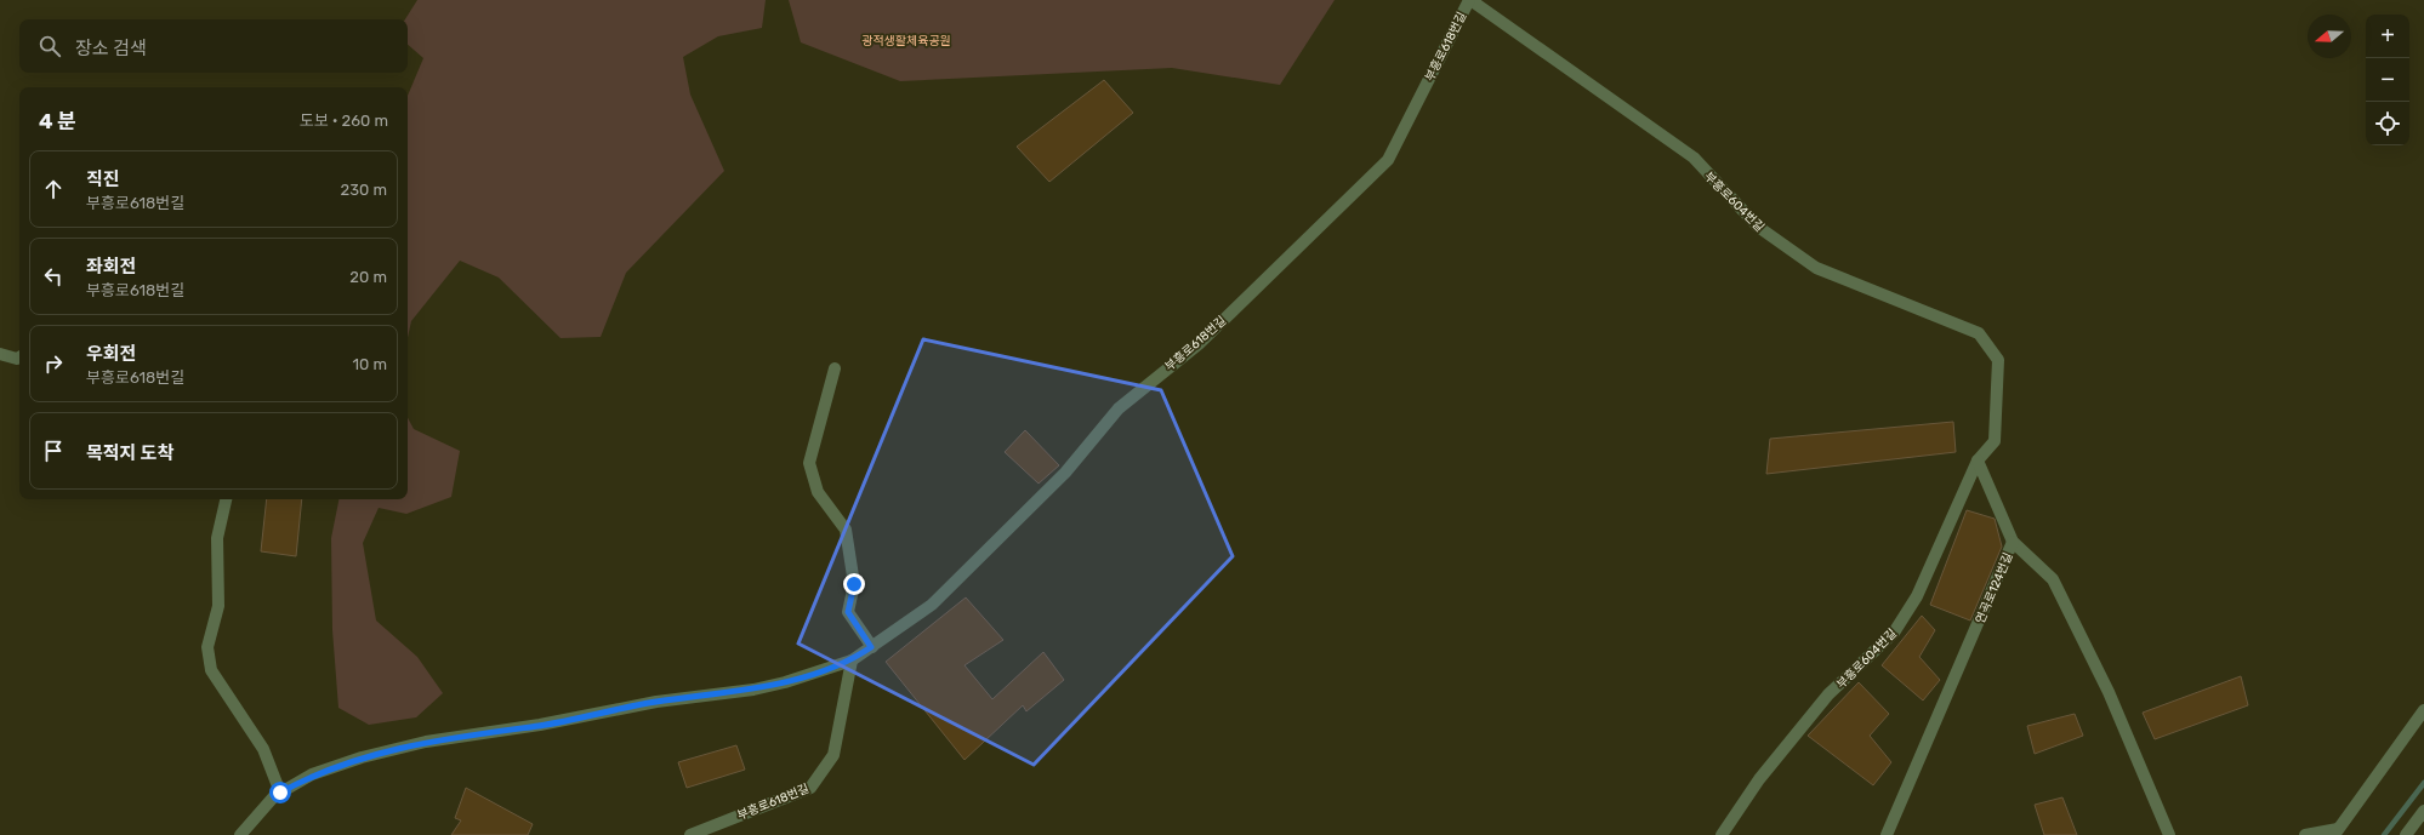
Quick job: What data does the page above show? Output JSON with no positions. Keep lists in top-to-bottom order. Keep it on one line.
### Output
{"streets":{"street":["부흥로618번길","부흥로604번길","연곡로124번길"]},"crossings":[["부흥로618번길","부흥로604번길"]],"parks":["광적생활체육공원"],"north":"left","page":{"map_buttons":["+","−"],"search":"장소 검색","heading":["4 분","도보 · 260 m"],"list":[["직진","부흥로618번길","230 m"],["좌회전","부흥로618번길","20 m"],["우회전","부흥로618번길","10 m"],"목적지 도착"]}}
